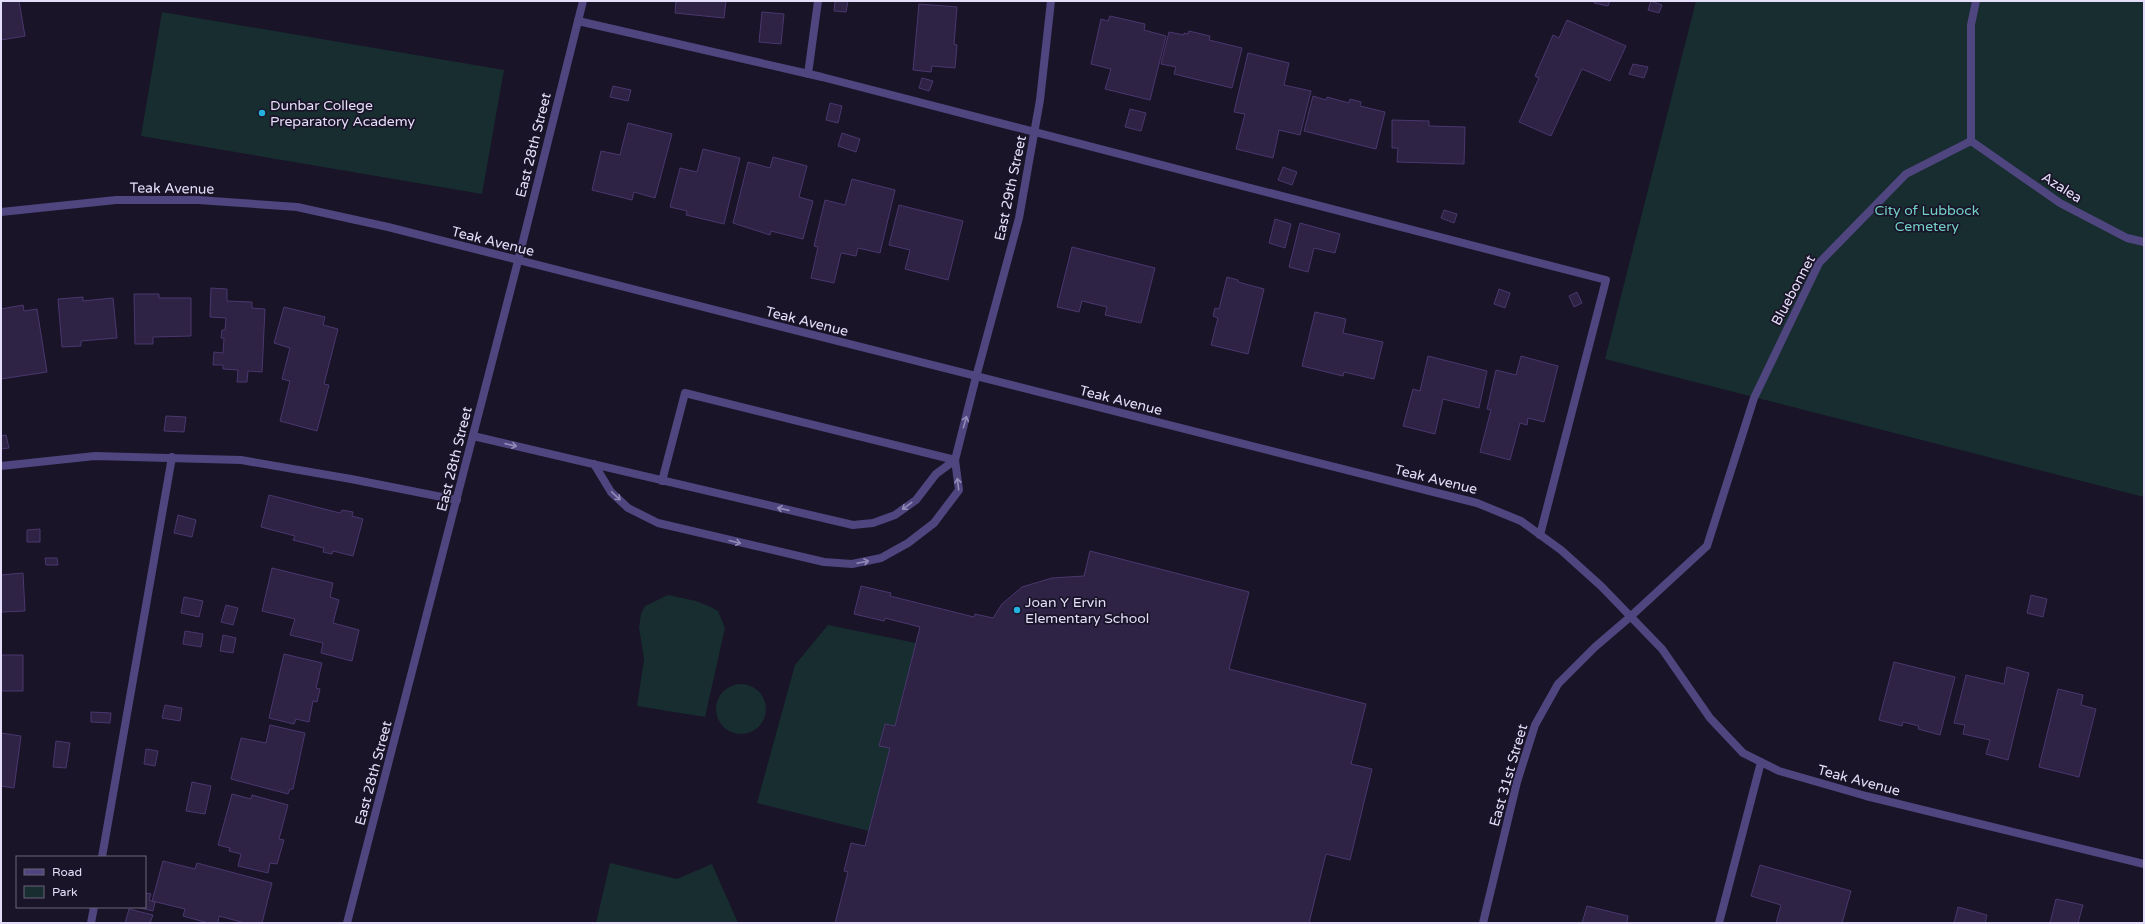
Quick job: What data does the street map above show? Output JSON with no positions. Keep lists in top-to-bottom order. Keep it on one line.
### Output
{"streets":{"street":["East 28th Street","Azalea","Teak Avenue","East 29th Street","Bluebonnet","East 31st Street"]},"crossings":[["East 28th Street","Teak Avenue"],["Azalea","Bluebonnet"],["Teak Avenue","East 29th Street"],["Teak Avenue","Bluebonnet"],["Teak Avenue","East 31st Street"],["Bluebonnet","East 31st Street"]],"parks":["City of Lubbock Cemetery"],"places":["Dunbar College Preparatory Academy","Joan Y Ervin Elementary School"],"legend":["Road","Park"]}
